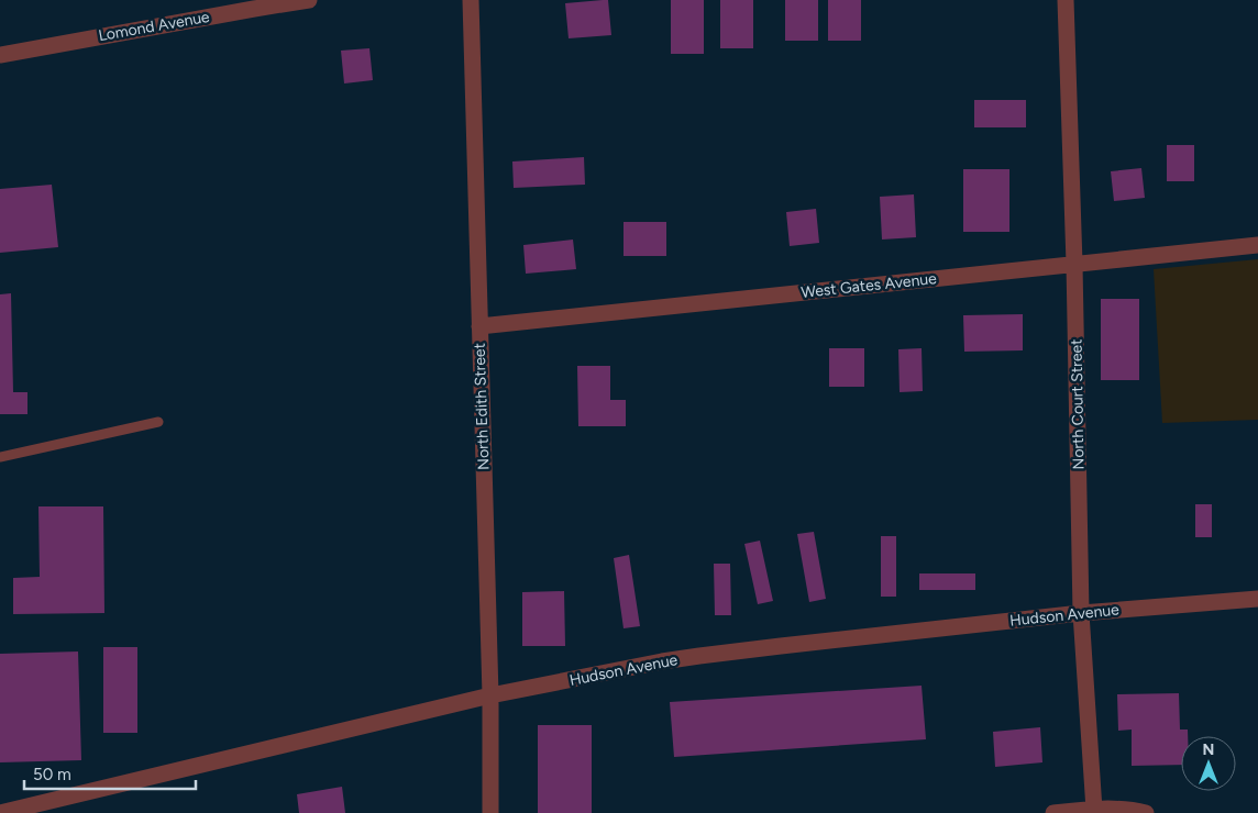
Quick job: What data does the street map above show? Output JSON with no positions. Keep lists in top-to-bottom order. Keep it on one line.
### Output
{"streets":{"street":["Lomond Avenue","West Gates Avenue","North Court Street","North Edith Street","Hudson Avenue"]},"crossings":[["West Gates Avenue","North Court Street"],["West Gates Avenue","North Edith Street"],["North Court Street","Hudson Avenue"],["North Edith Street","Hudson Avenue"]],"scale_bar":"50 m","north":"top"}
